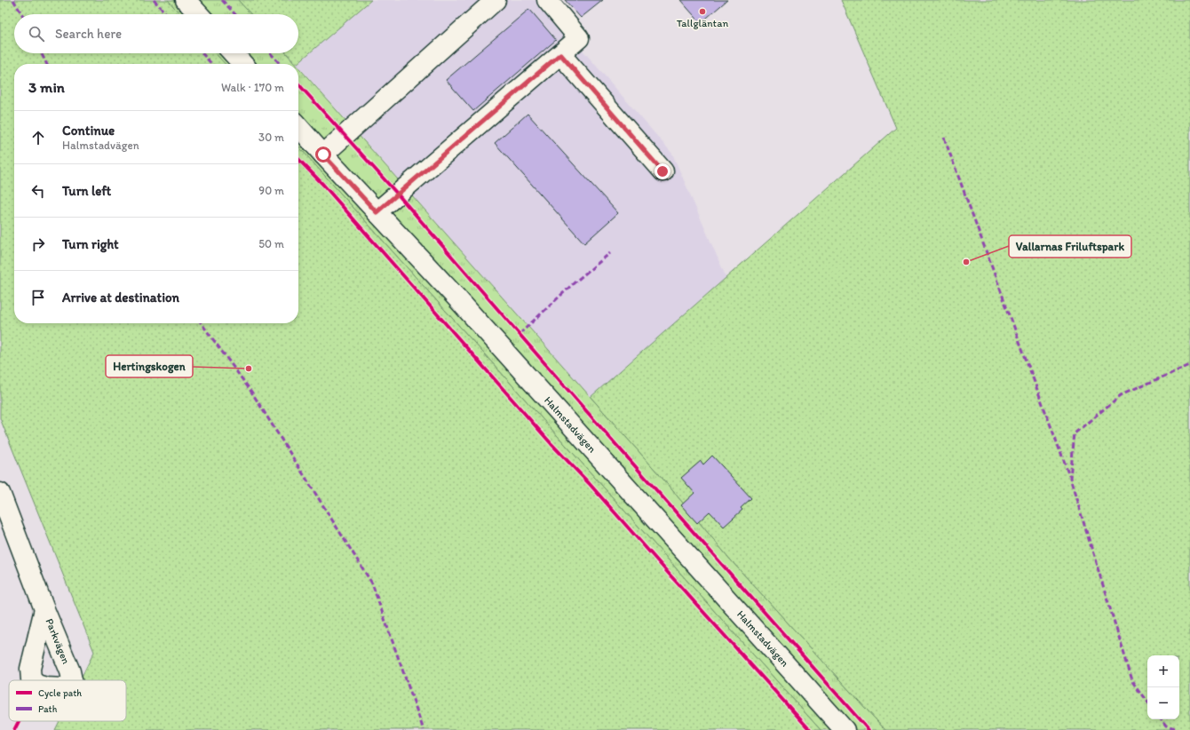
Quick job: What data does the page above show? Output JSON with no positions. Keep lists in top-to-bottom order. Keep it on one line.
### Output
{"streets":{"main road":["Halmstadvägen","Parkvägen"]},"places":["Tallgläntan","Vallarnas Friluftspark","Hertingskogen"],"legend":["Cycle path","Path"],"page":{"search":"Search here","heading":["3 min","Walk · 170 m"],"list":[["Continue","Halmstadvägen","30 m"],["Turn left","90 m"],["Turn right","50 m"],"Arrive at destination"],"map_buttons":["+","−"]}}
